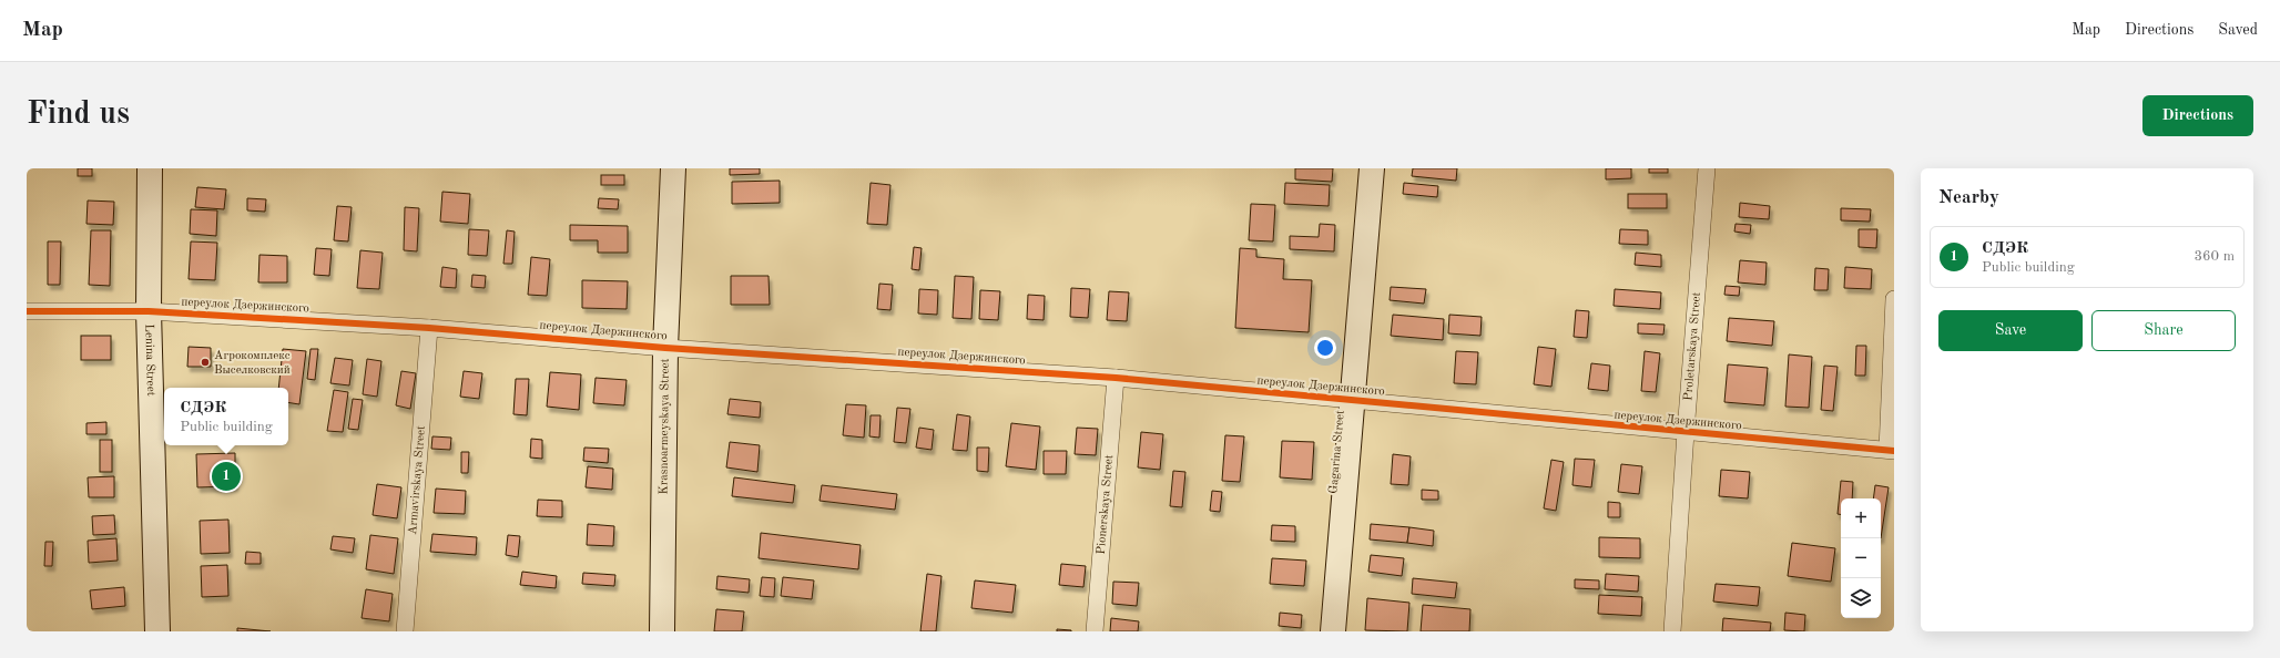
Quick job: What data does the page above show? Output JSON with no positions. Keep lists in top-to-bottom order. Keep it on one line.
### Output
{"streets":{"street":["переулок Дзержинского","Proletarskaya Street","Lenina Street","Krasnoarmeyskaya Street","Gagarina Street","Armavirskaya Street","Pionerskaya Street"]},"crossings":[["переулок Дзержинского","Proletarskaya Street"],["переулок Дзержинского","Lenina Street"],["переулок Дзержинского","Krasnoarmeyskaya Street"],["переулок Дзержинского","Gagarina Street"],["переулок Дзержинского","Armavirskaya Street"],["переулок Дзержинского","Pionerskaya Street"]],"places":["Агрокомплекс Выселковский"],"page":{"header":"Map","nav":["Map","Directions","Saved"],"buttons":["Directions",["Save","Share"]],"title":"Find us","heading":"Nearby","list":[{"mark":"1","name":"СДЭК","note":"Public building","value":"360 m"}],"popup":["СДЭК","Public building"],"pins":"1","map_buttons":["+","−"]}}
